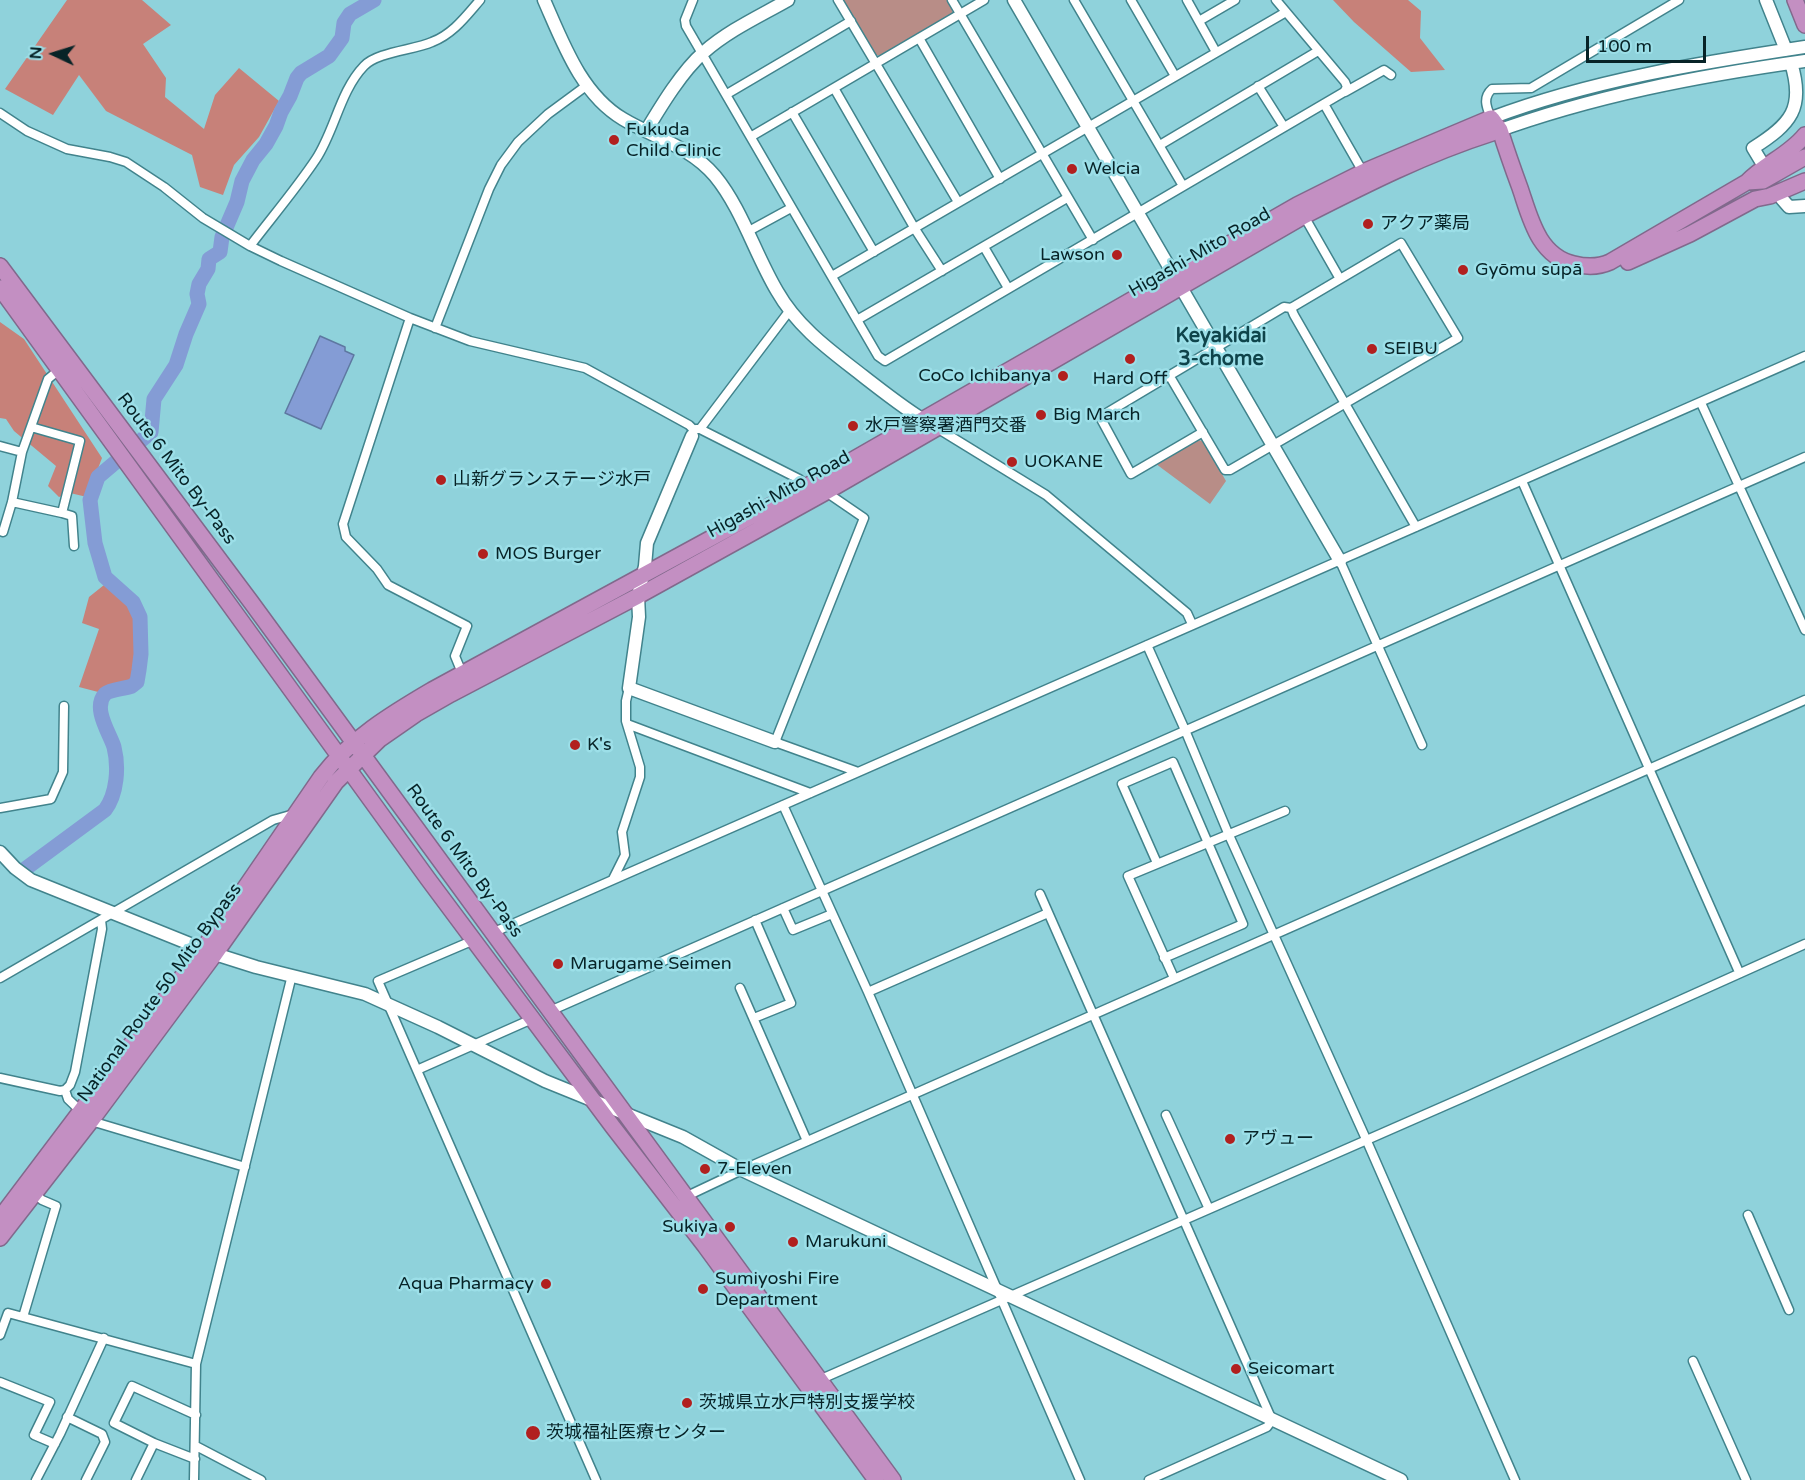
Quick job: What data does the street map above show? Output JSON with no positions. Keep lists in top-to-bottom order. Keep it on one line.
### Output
{"streets":{"highway":["Higashi-Mito Road","Route 6 Mito By-Pass","National Route 50 Mito Bypass"]},"crossings":[["Higashi-Mito Road","Route 6 Mito By-Pass"],["Higashi-Mito Road","National Route 50 Mito Bypass"],["Route 6 Mito By-Pass","National Route 50 Mito Bypass"]],"districts":["Keyakidai 3-chome"],"places":["Fukuda Child Clinic","Welcia","アクア薬局","Lawson","Gyōmu sūpā","SEIBU","Hard Off","CoCo Ichibanya","Big March","水戸警察署酒門交番","UOKANE","山新グランステージ水戸","MOS Burger","K's","Marugame Seimen","アヴュー","7-Eleven","Sukiya","Marukuni","Aqua Pharmacy","Sumiyoshi Fire Department","Seicomart","茨城県立水戸特別支援学校","茨城福祉医療センター"],"scale_bar":"100 m","north":"left"}
